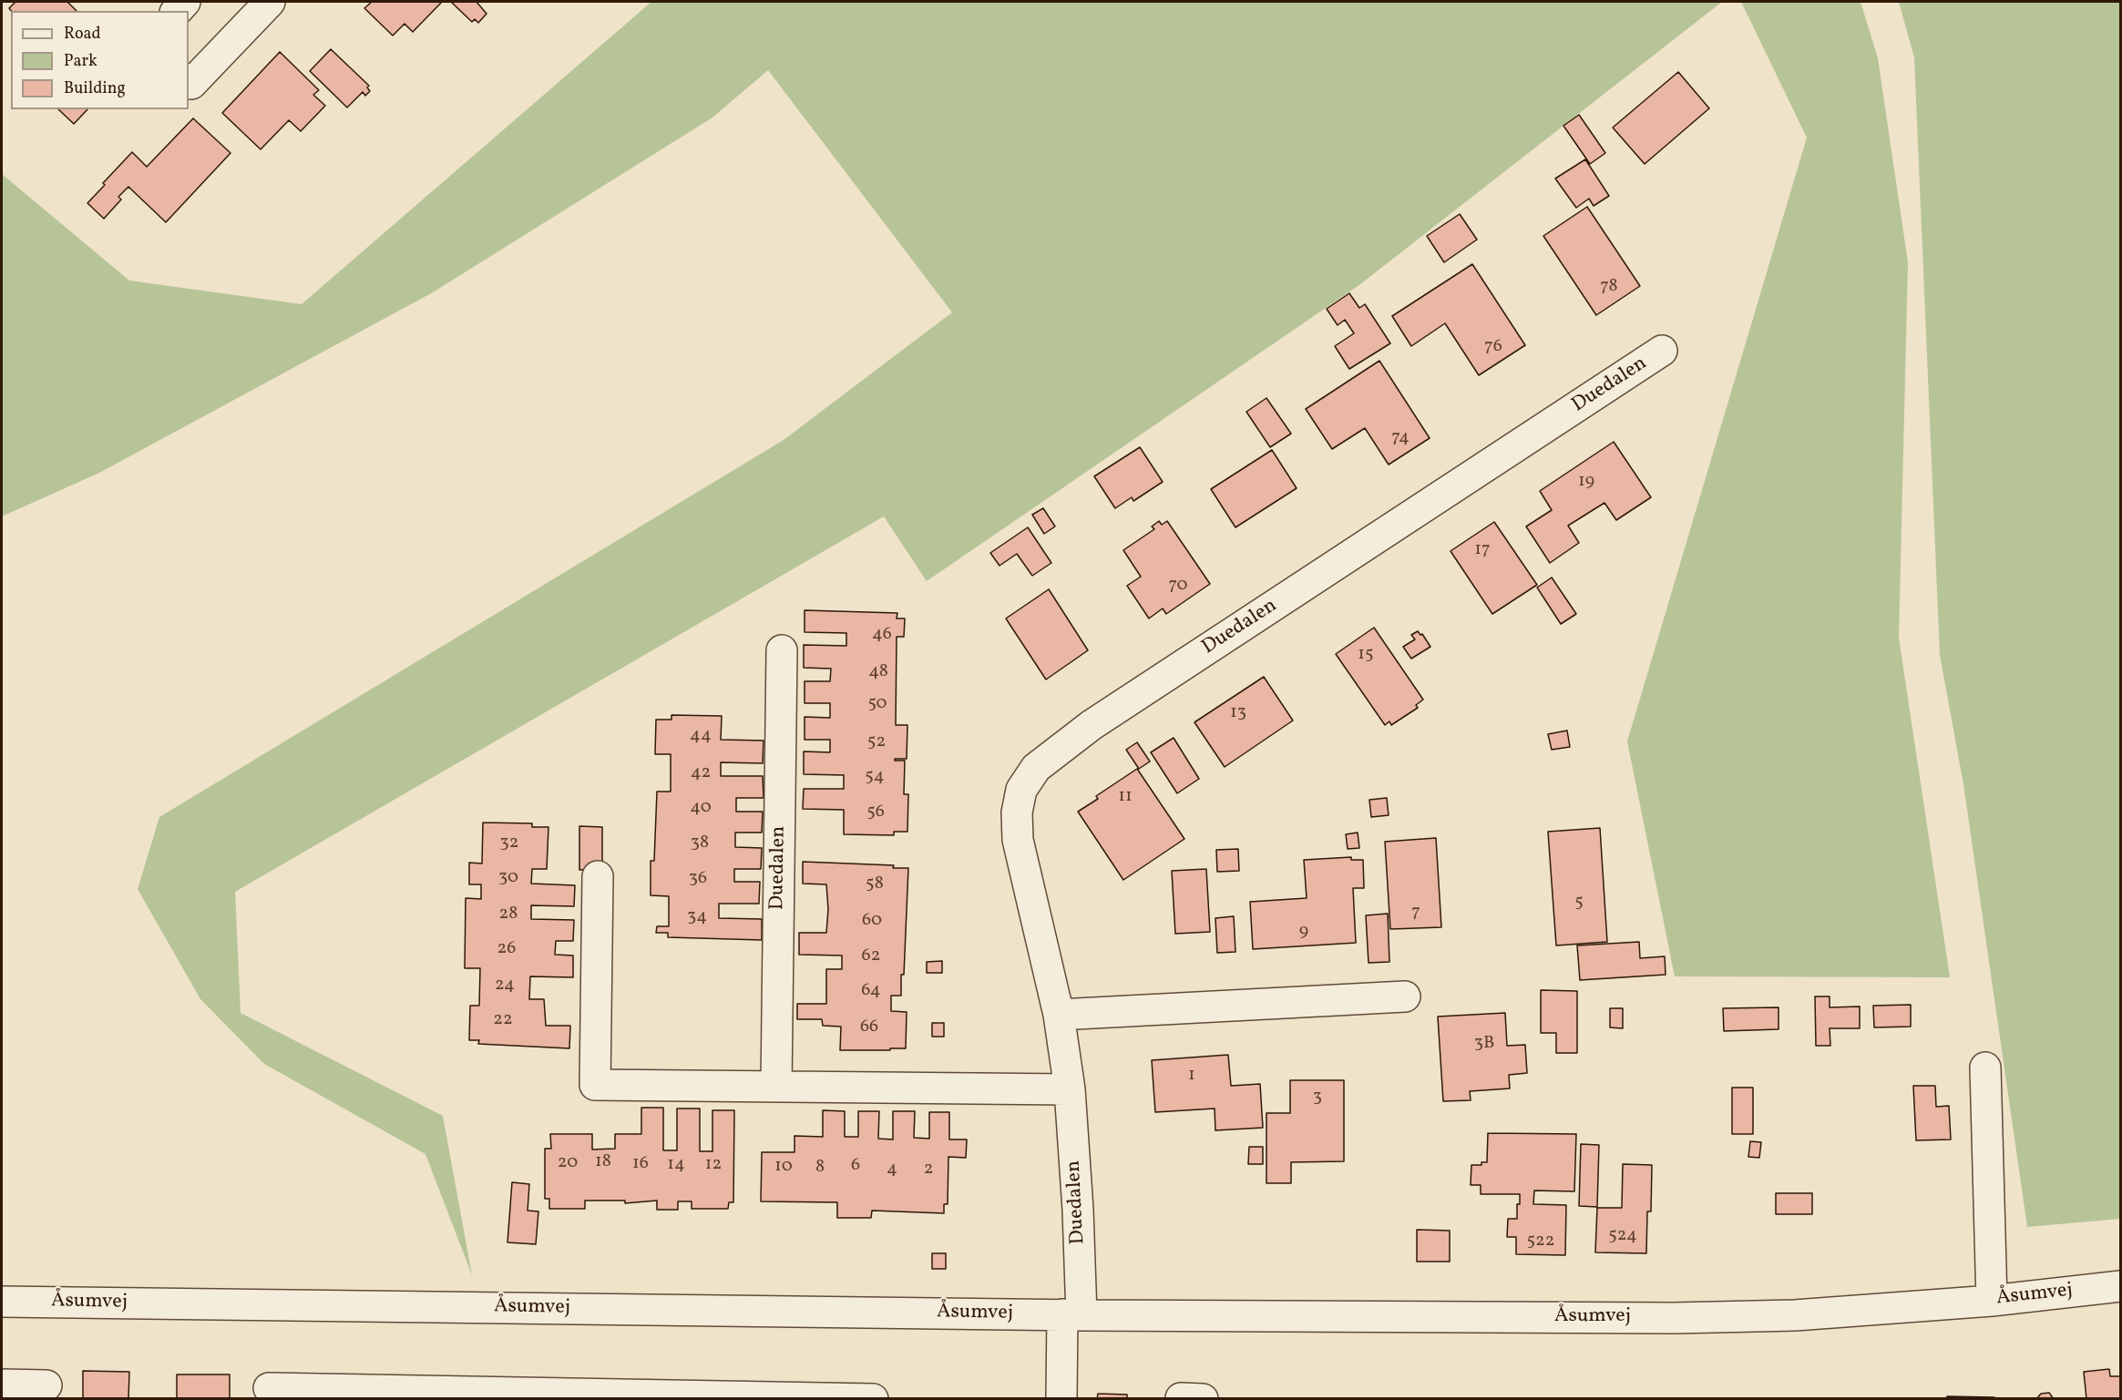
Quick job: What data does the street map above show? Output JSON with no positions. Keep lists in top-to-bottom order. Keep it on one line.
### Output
{"streets":{"street":["Duedalen","Åsumvej"]},"crossings":[["Duedalen","Åsumvej"]],"house_numbers":["78","76","74","19","17","70","46","15","48","50","13","44","52","42","54","11","40","56","32","38","30","36","58","5","7","28","34","60","9","26","62","24","64","22","66","3B","1","3","18","20","16","14","12","6","10","8","4","2","524","522"],"legend":["Road","Park","Building"]}
